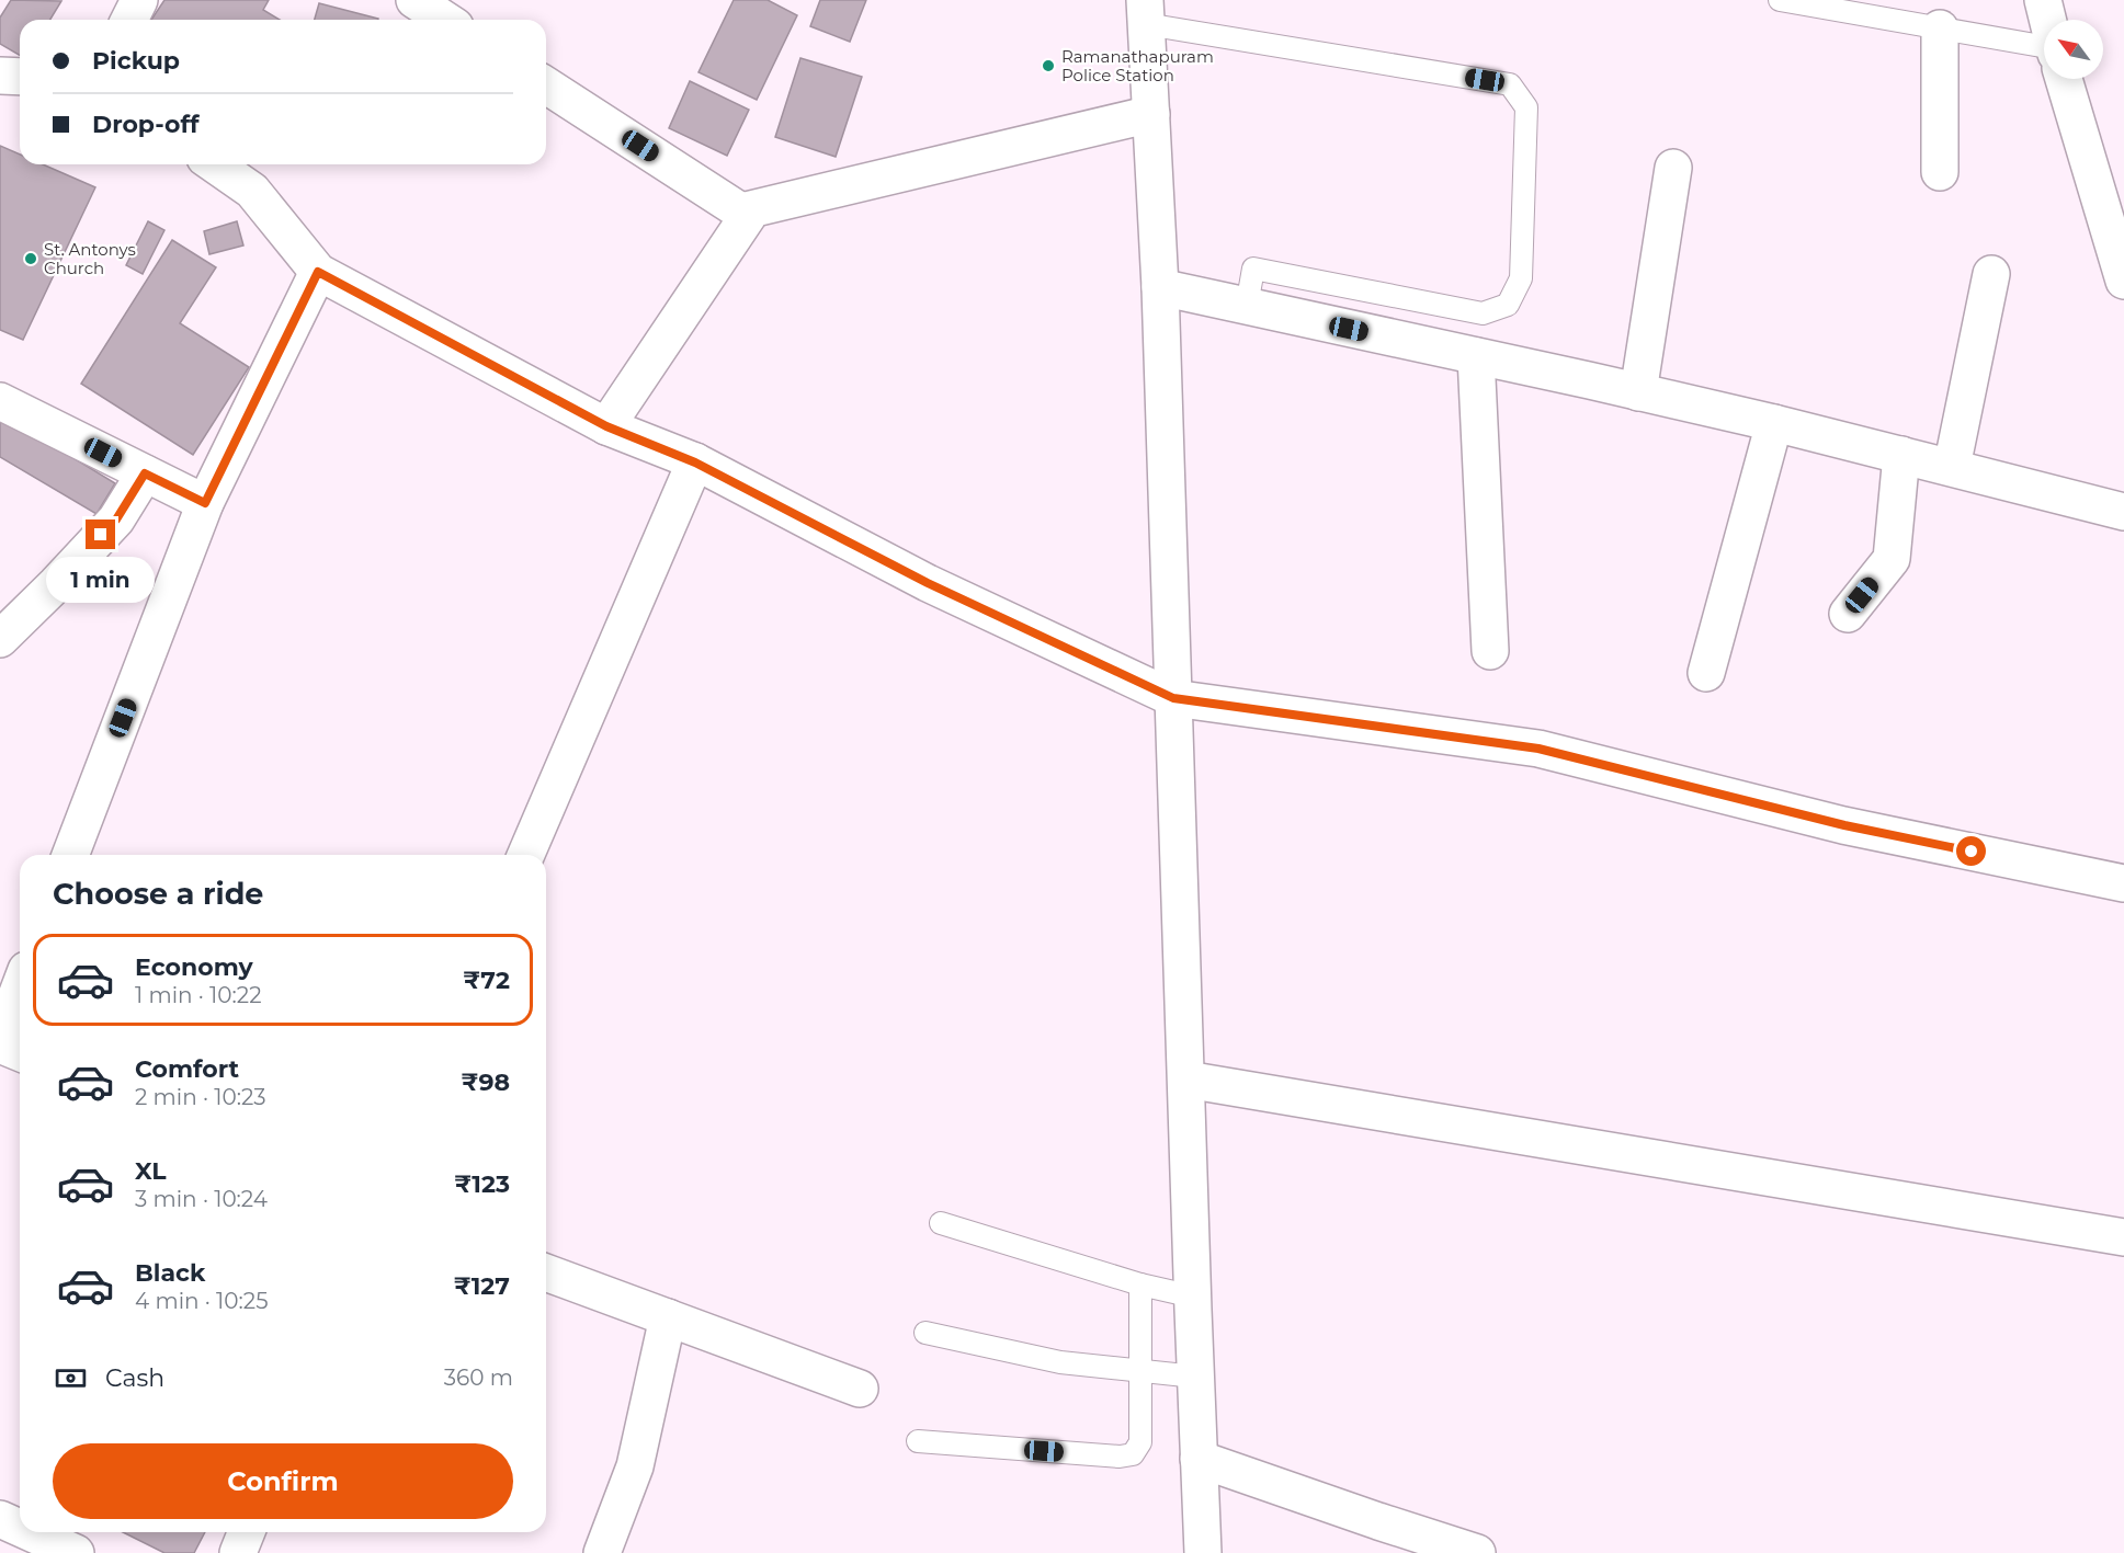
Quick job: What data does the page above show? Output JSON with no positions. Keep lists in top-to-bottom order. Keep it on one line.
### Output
{"places":["Ramanathapuram Police Station","St. Antonys Church"],"north":"top left","page":{"banner":["Pickup","Drop-off"],"bubble":"1 min","heading":"Choose a ride","list":[{"name":"Economy","note":"1 min · 10:22","value":"₹72"},{"name":"Comfort","note":"2 min · 10:23","value":"₹98"},{"name":"XL","note":"3 min · 10:24","value":"₹123"},{"name":"Black","note":"4 min · 10:25","value":"₹127"}],"pay":["Cash","360 m"],"buttons":"Confirm"}}
